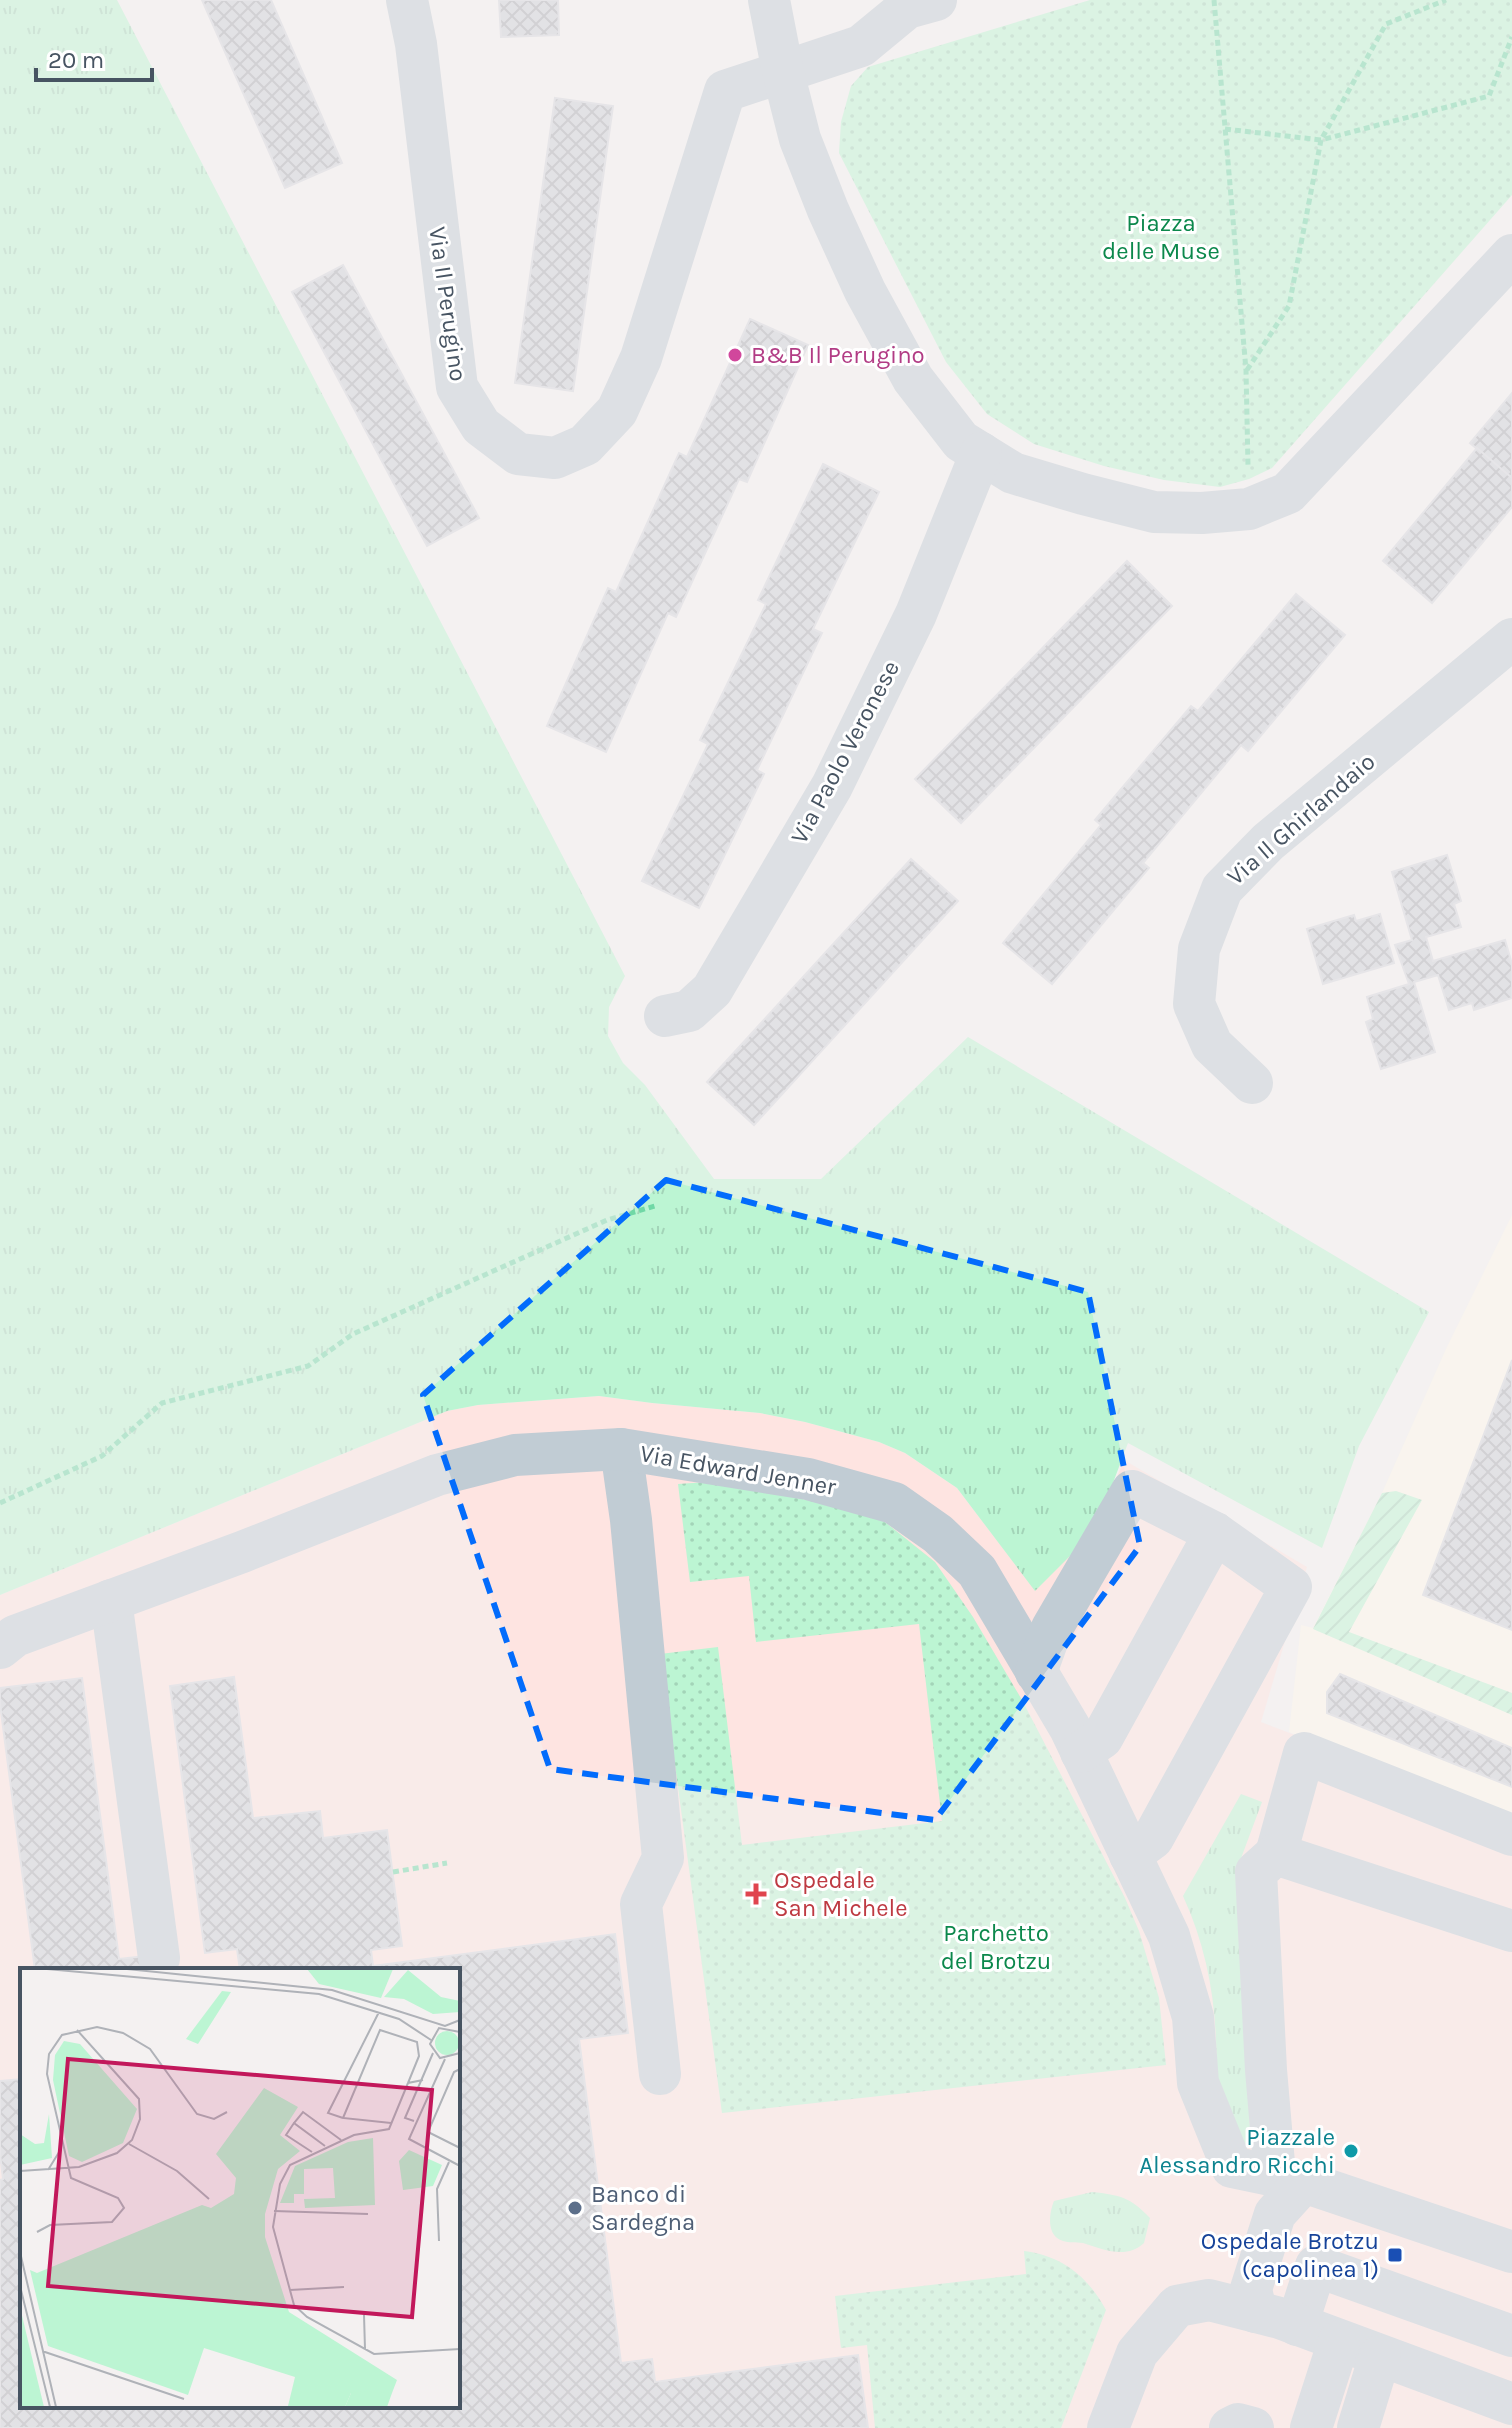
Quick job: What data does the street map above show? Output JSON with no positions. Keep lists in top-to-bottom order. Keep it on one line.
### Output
{"streets":{"street":["Via Il Perugino","Via Paolo Veronese","Via Il Ghirlandaio","Via Edward Jenner"]},"parks":["Piazza delle Muse","Parchetto del Brotzu"],"places":{"other":["B&B Il Perugino","Piazzale Alessandro Ricchi","Banco di Sardegna"],"health":["Ospedale San Michele"],"transit":["Ospedale Brotzu (capolinea 1)"]},"scale_bar":"20 m"}
